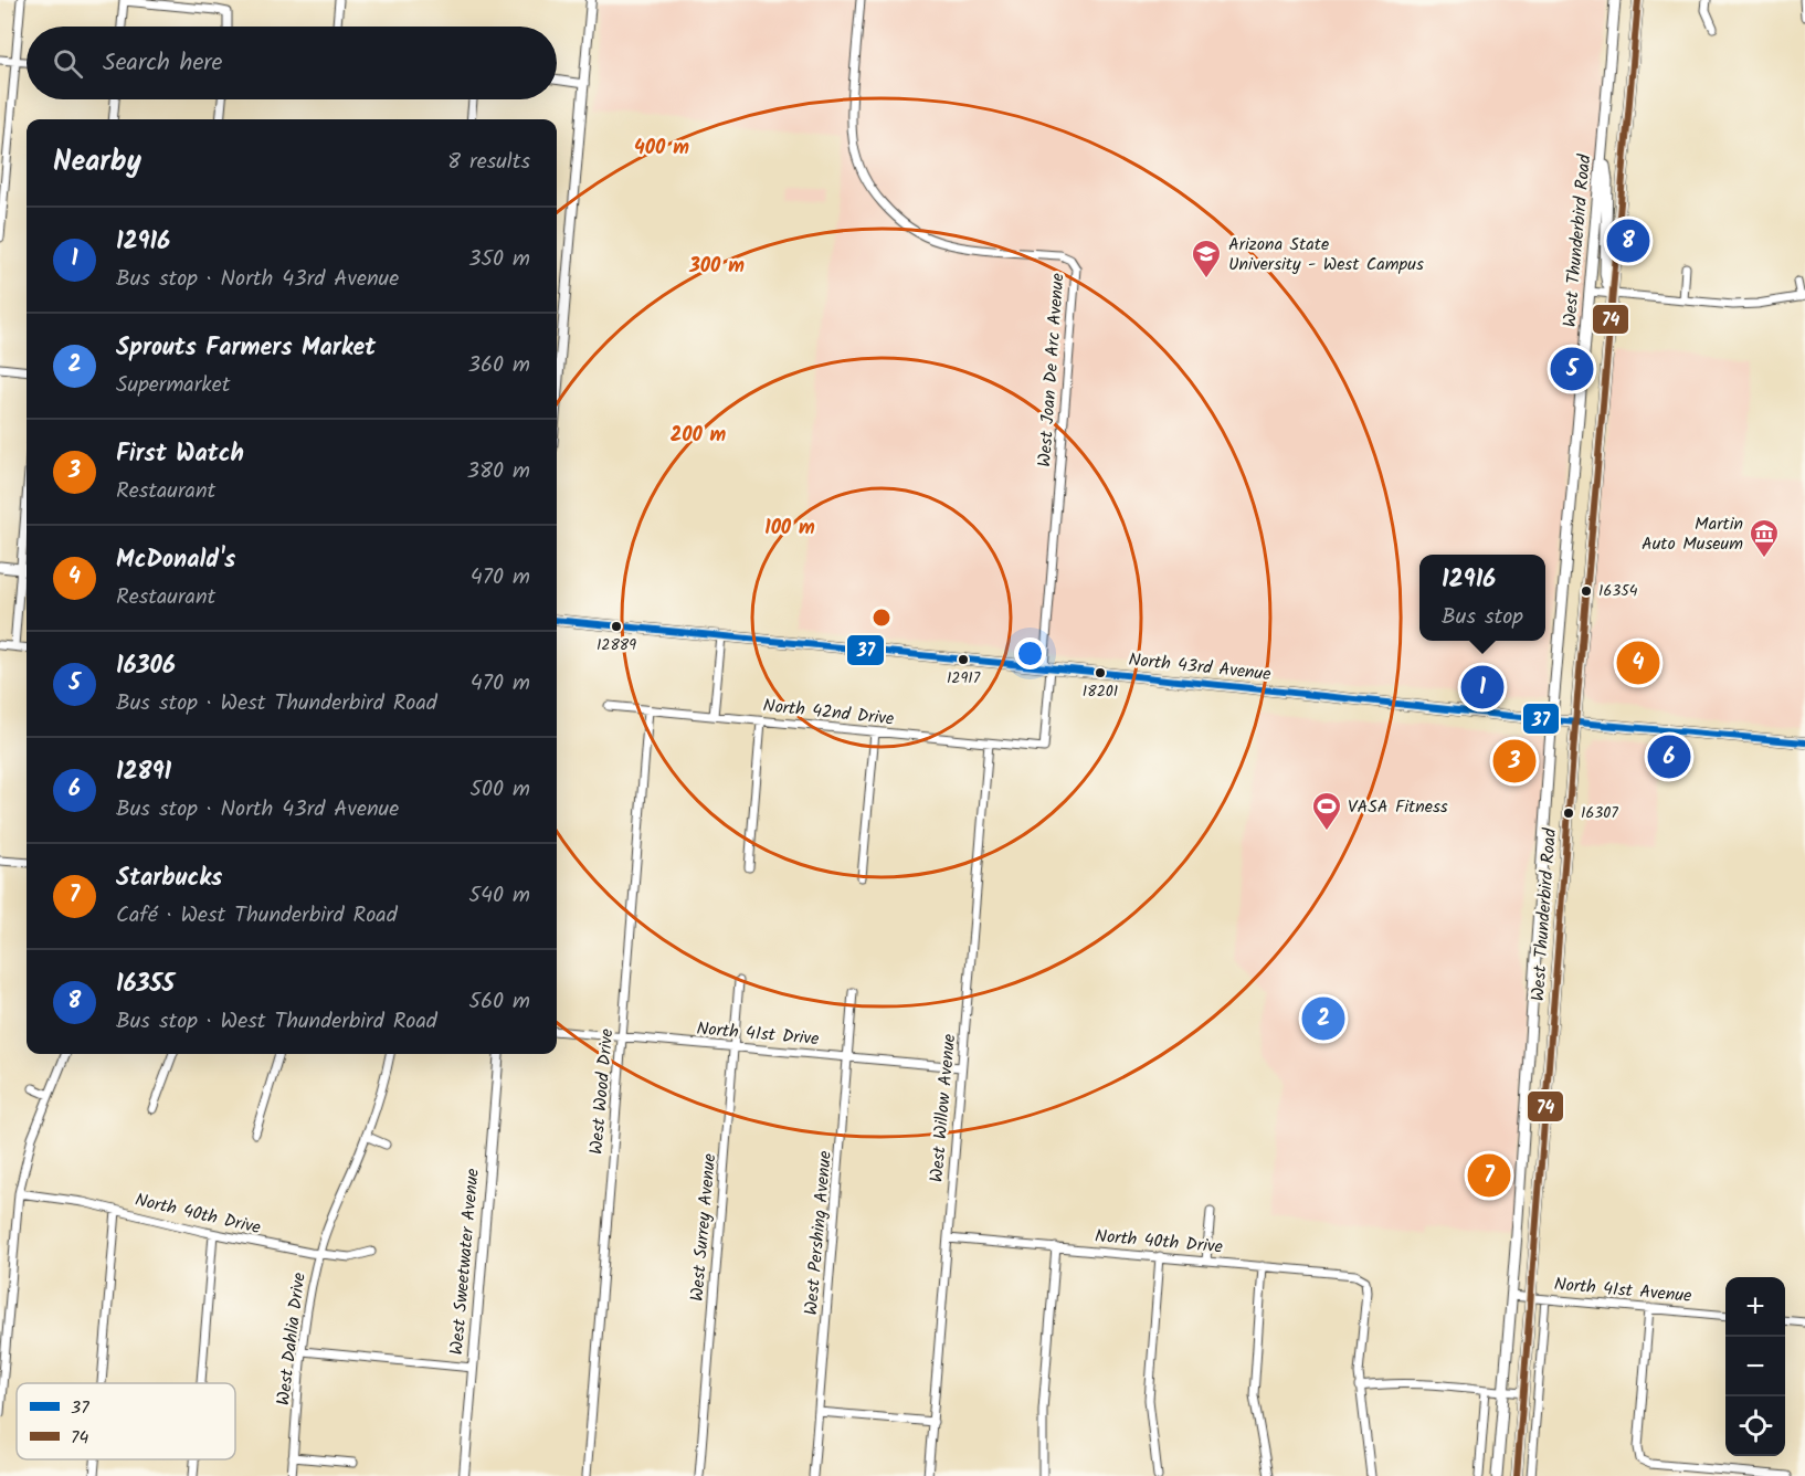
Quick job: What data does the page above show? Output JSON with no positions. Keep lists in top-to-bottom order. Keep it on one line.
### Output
{"streets":{"main road":["West Thunderbird Road","North 43rd Avenue"],"street":["West Joan De Arc Avenue","North 42nd Drive","North 41st Drive","West Wood Drive","West Willow Avenue","North 40th Drive","West Surrey Avenue","West Pershing Avenue","West Sweetwater Avenue","North 41st Avenue","West Dahlia Drive"]},"crossings":[["West Thunderbird Road","North 43rd Avenue"],["West Thunderbird Road","North 41st Avenue"],["West Joan De Arc Avenue","North 43rd Avenue"],["West Joan De Arc Avenue","North 42nd Drive"],["North 42nd Drive","West Wood Drive"],["North 42nd Drive","West Willow Avenue"],["North 41st Drive","West Wood Drive"],["North 41st Drive","West Willow Avenue"],["North 41st Drive","West Surrey Avenue"],["North 41st Drive","West Pershing Avenue"],["West Willow Avenue","North 40th Drive"],["North 40th Drive","West Dahlia Drive"]],"places":{"school or university":["Arizona State University - West Campus"],"museum":["Martin Auto Museum"],"other":["16354","12889","12917","18201","16307"],"sports":["VASA Fitness"]},"lines":["transit line 74","transit line 37"],"legend":["37","74"],"page":{"search":"Search here","heading":["Nearby","8 results"],"list":[{"mark":"1","name":"12916","note":"Bus stop · North 43rd Avenue","value":"350 m"},{"mark":"2","name":"Sprouts Farmers Market","note":"Supermarket","value":"360 m"},{"mark":"3","name":"First Watch","note":"Restaurant","value":"380 m"},{"mark":"4","name":"McDonald's","note":"Restaurant","value":"470 m"},{"mark":"5","name":"16306","note":"Bus stop · West Thunderbird Road","value":"470 m"},{"mark":"6","name":"12891","note":"Bus stop · North 43rd Avenue","value":"500 m"},{"mark":"7","name":"Starbucks","note":"Café · West Thunderbird Road","value":"540 m"},{"mark":"8","name":"16355","note":"Bus stop · West Thunderbird Road","value":"560 m"}],"pins":["8","5","4","1","6","3","2","7"],"popup":["12916","Bus stop"],"map_buttons":["+","−"]},"rings":["400 m","300 m","200 m","100 m"]}
